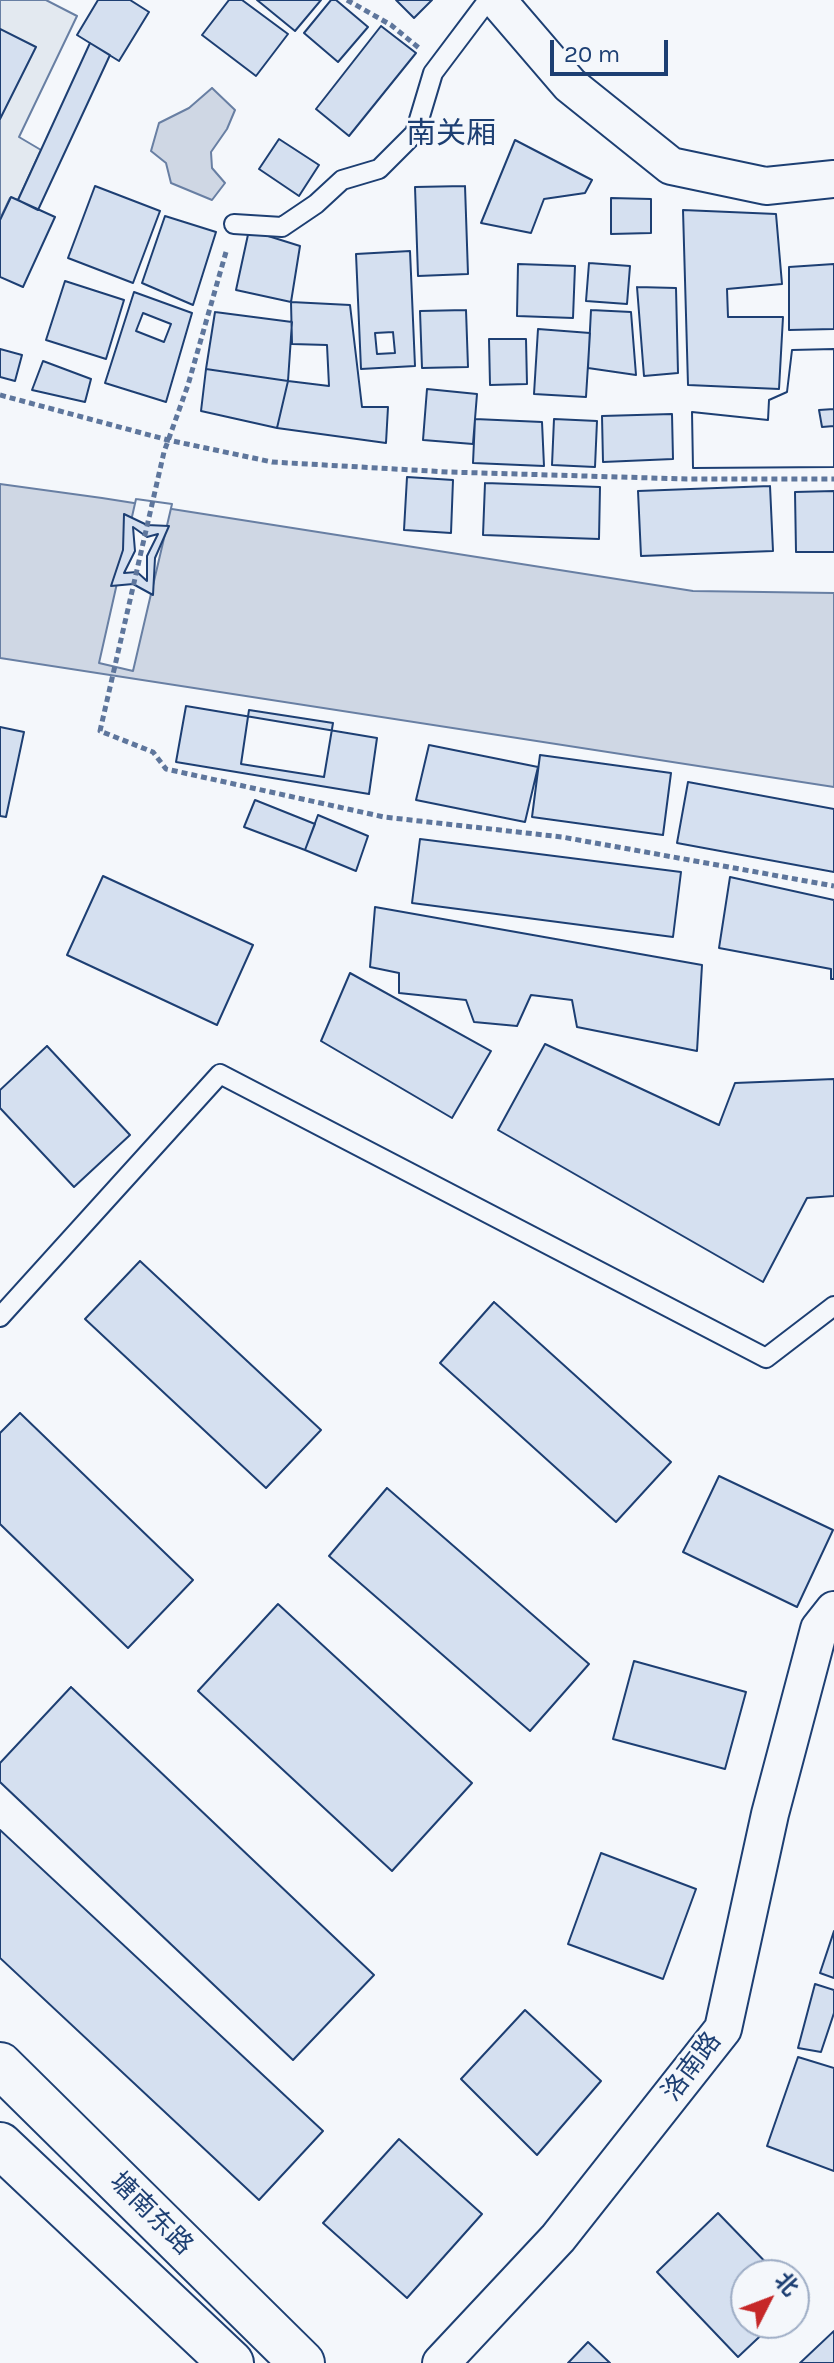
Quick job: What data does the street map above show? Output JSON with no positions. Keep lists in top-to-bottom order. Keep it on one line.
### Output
{"streets":{"main road":["塘南东路"],"street":["洛南路"]},"districts":["南关厢"],"scale_bar":"20 m","north":"top right"}
